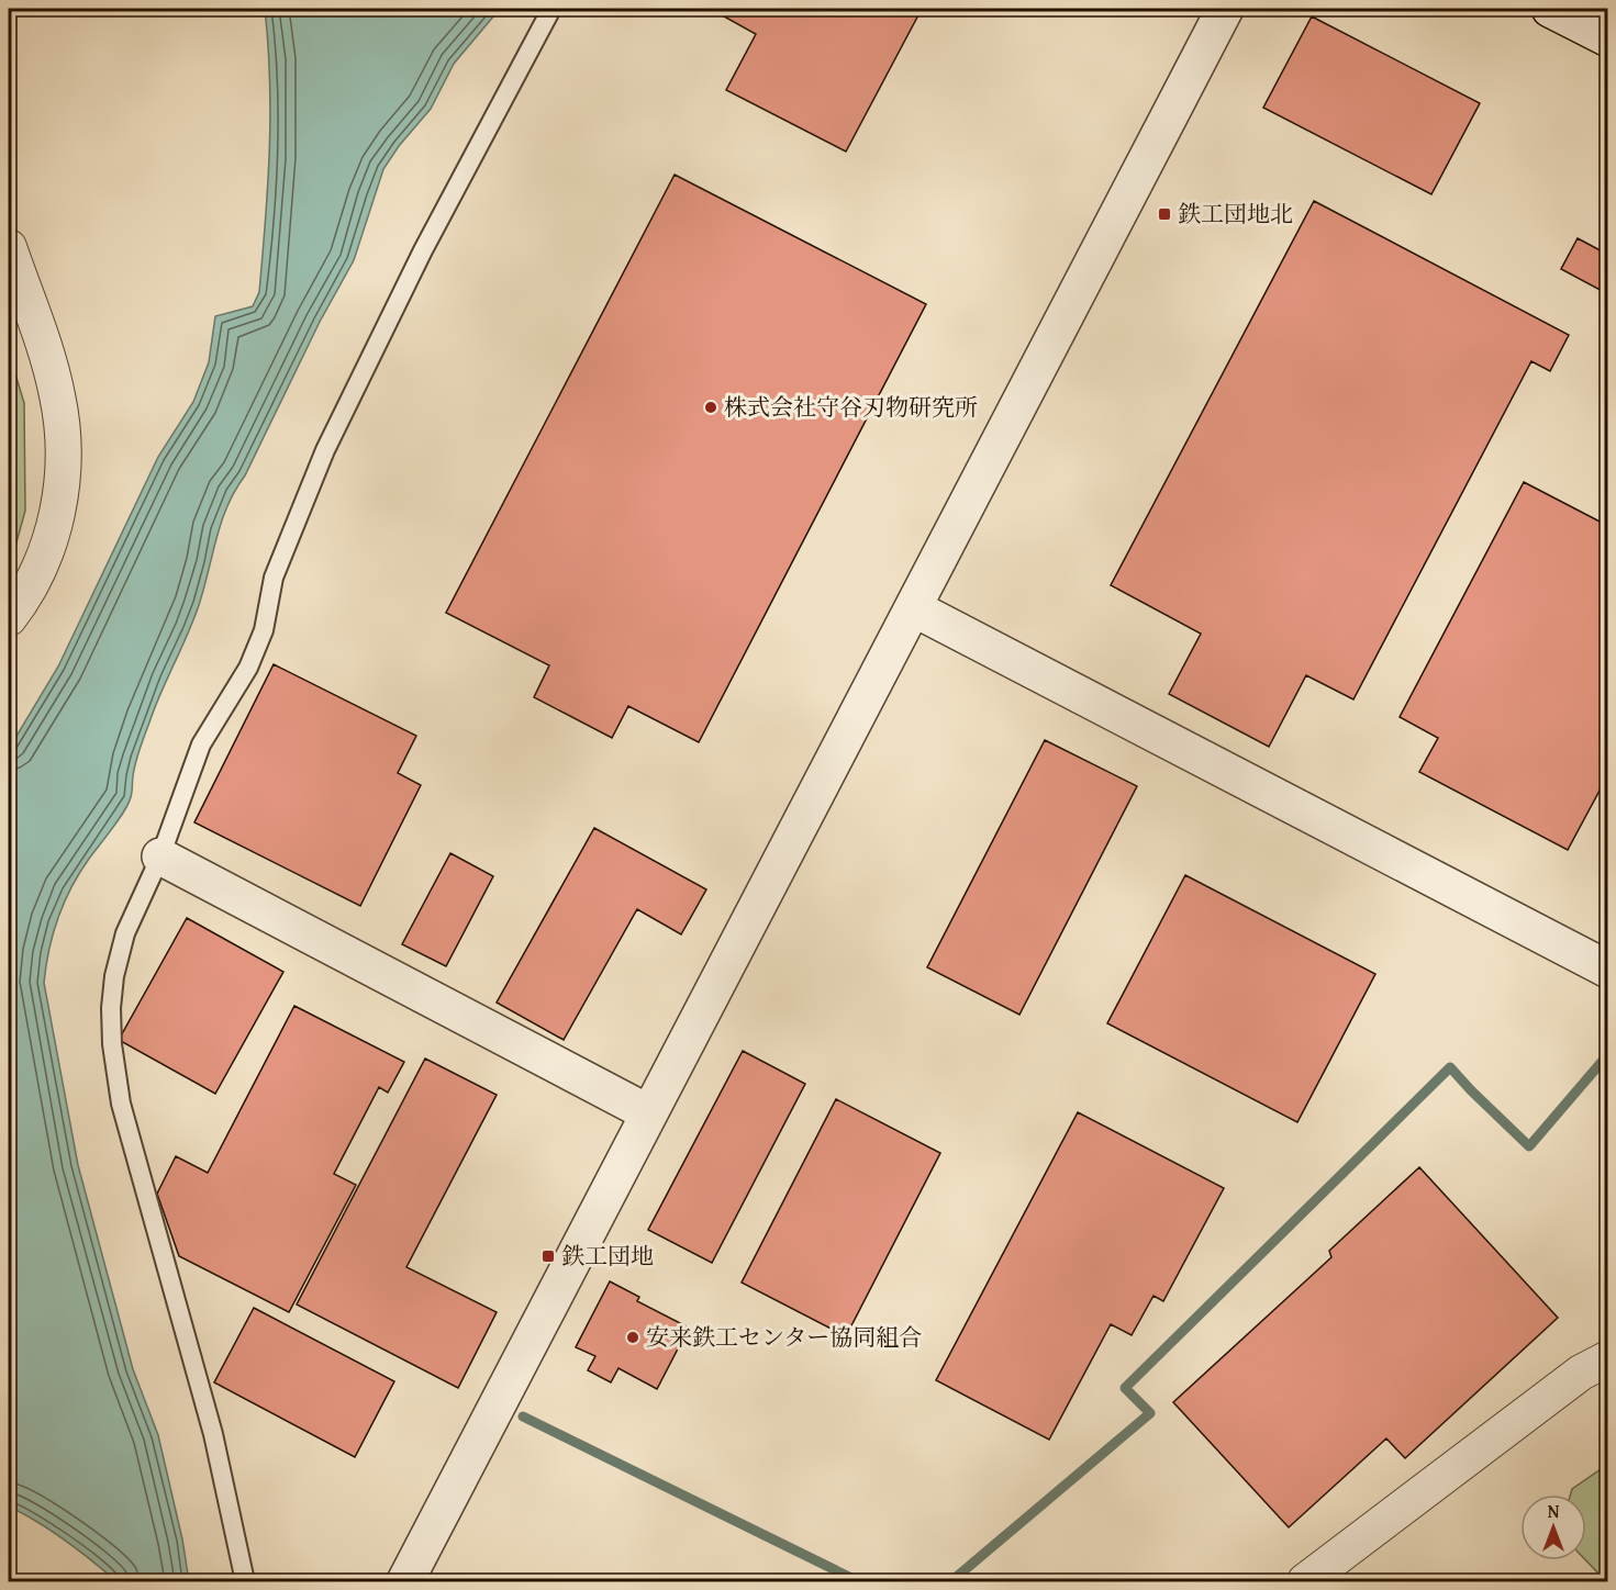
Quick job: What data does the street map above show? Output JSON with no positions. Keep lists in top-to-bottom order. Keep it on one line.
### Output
{"places":{"transit":["鉄工団地北","鉄工団地"],"other":["株式会社守谷刃物研究所","安来鉄工センター協同組合"]},"north":"top"}
